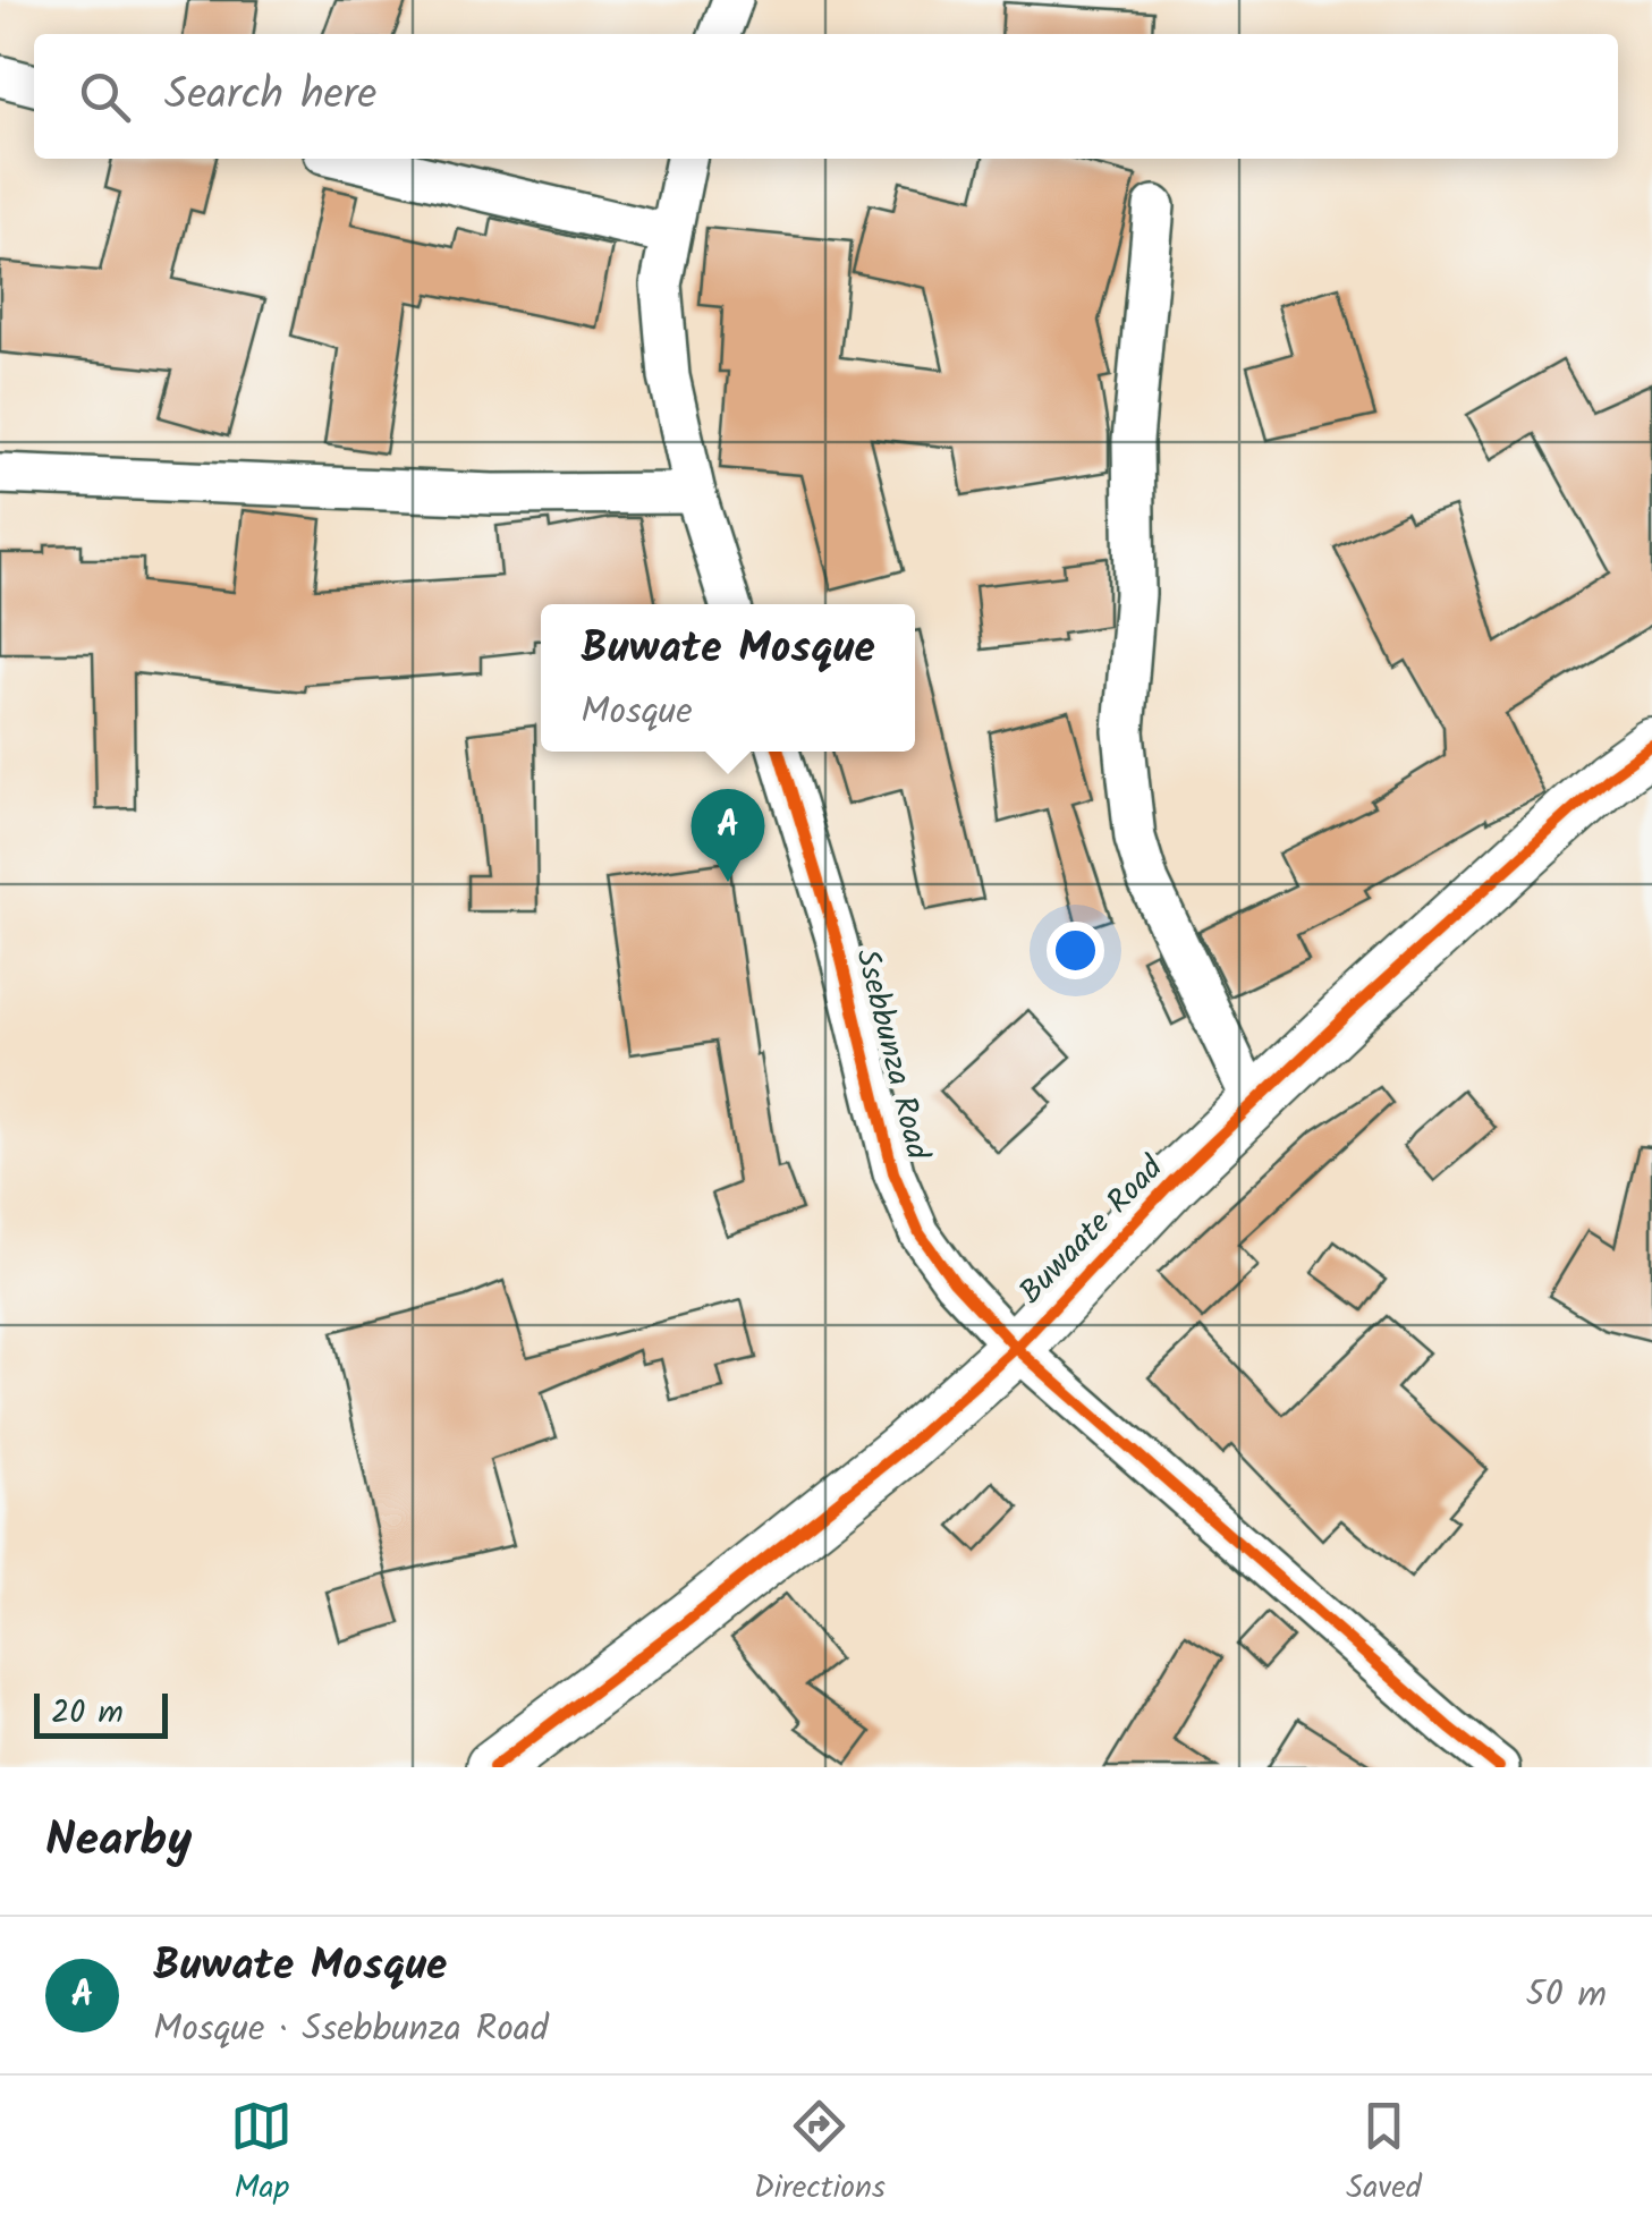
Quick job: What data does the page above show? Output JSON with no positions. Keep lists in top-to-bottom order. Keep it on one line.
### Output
{"streets":{"street":["Ssebbunza Road","Buwaate Road"]},"crossings":[["Ssebbunza Road","Buwaate Road"]],"scale_bar":"20 m","page":{"search":"Search here","popup":["Buwate Mosque","Mosque"],"pins":"A","scale":"20 m","heading":"Nearby","list":[{"mark":"A","name":"Buwate Mosque","note":"Mosque · Ssebbunza Road","value":"50 m"}],"nav":["Map","Directions","Saved"]}}
